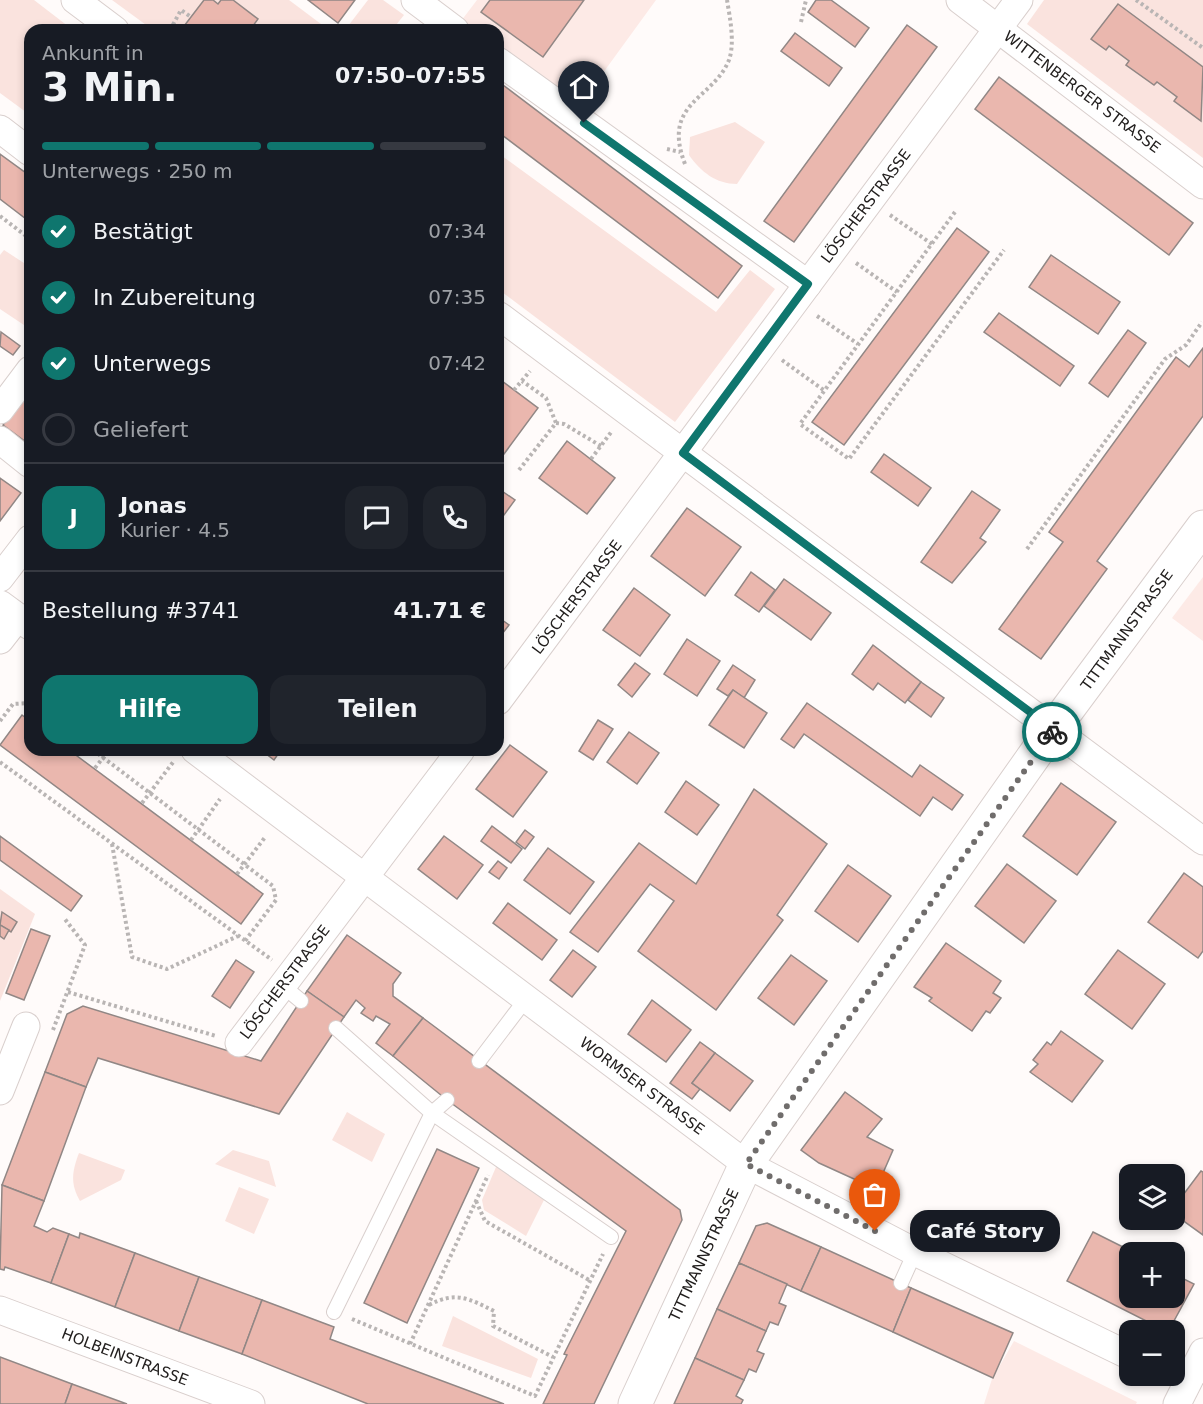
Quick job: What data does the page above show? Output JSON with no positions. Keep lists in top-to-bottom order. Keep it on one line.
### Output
{"streets":{"street":["WITTENBERGER STRASSE","LÖSCHERSTRASSE","TITTMANNSTRASSE","WORMSER STRASSE","HOLBEINSTRASSE"]},"crossings":[["WITTENBERGER STRASSE","LÖSCHERSTRASSE"],["LÖSCHERSTRASSE","WORMSER STRASSE"],["TITTMANNSTRASSE","WORMSER STRASSE"]],"places":["Café Story"],"page":{"heading":["3 Min.","Ankunft in","07:50–07:55"],"panel":["Jonas","Kurier · 4.5","Bestellung #3741","41.71 €"],"bar":"Unterwegs · 250 m","list":[["Bestätigt","07:34"],["In Zubereitung","07:35"],["Unterwegs","07:42"],"Geliefert"],"round":"J","buttons":["Hilfe","Teilen"],"map_buttons":["+","−"],"bubble":"Café Story"}}
